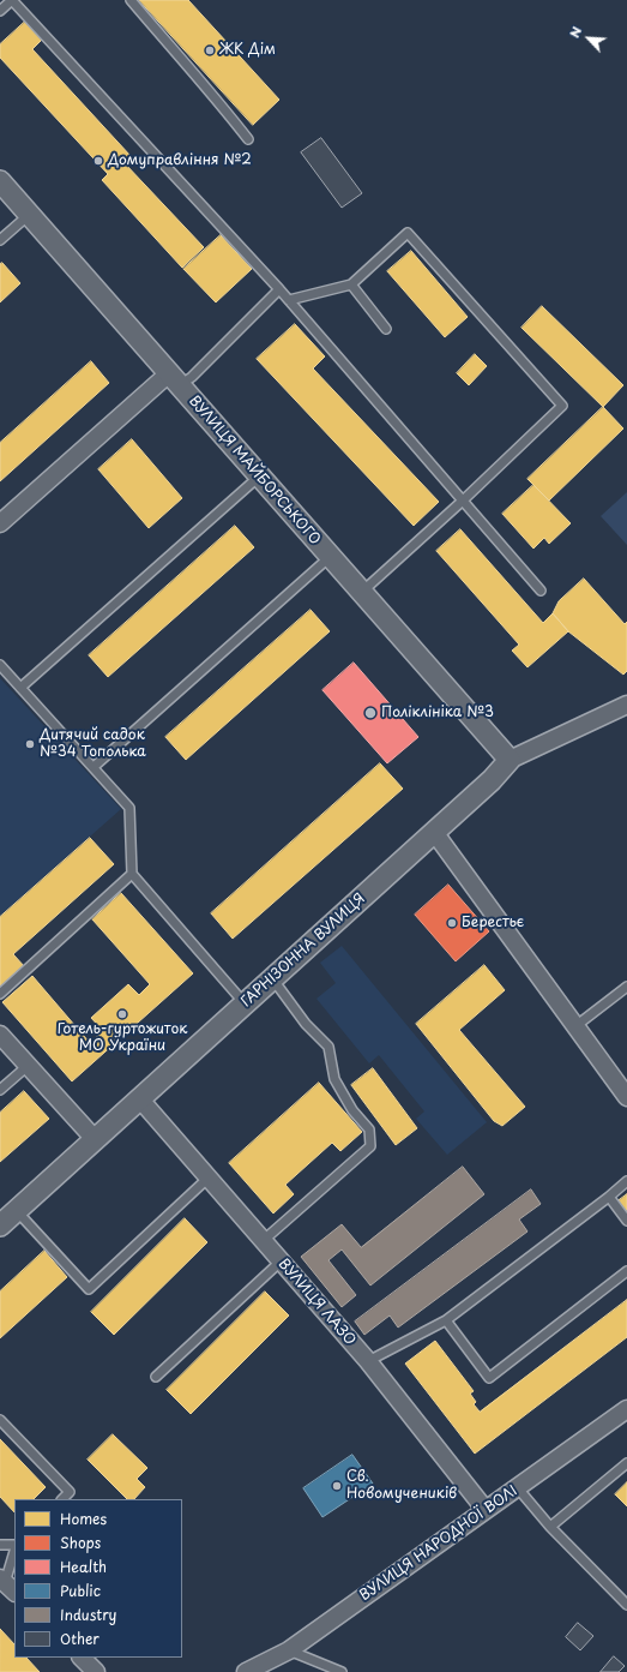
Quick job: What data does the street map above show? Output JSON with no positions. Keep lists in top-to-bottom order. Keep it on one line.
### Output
{"streets":{"street":["ВУЛИЦЯ МАЙБОРСЬКОГО","ГАРНІЗОННА ВУЛИЦЯ","ВУЛИЦЯ ЛАЗО","ВУЛИЦЯ НАРОДНОЇ ВОЛІ"]},"crossings":[["ВУЛИЦЯ МАЙБОРСЬКОГО","ГАРНІЗОННА ВУЛИЦЯ"],["ГАРНІЗОННА ВУЛИЦЯ","ВУЛИЦЯ ЛАЗО"],["ВУЛИЦЯ ЛАЗО","ВУЛИЦЯ НАРОДНОЇ ВОЛІ"]],"places":["ЖК Дім","Домуправління №2","Поліклініка №3","Дитячий садок №34 Тополька","Берестьє","Готель-гуртожиток МО України","Св. Новомучеників"],"legend":["Homes","Shops","Health","Public","Industry","Other"],"north":"top left"}
